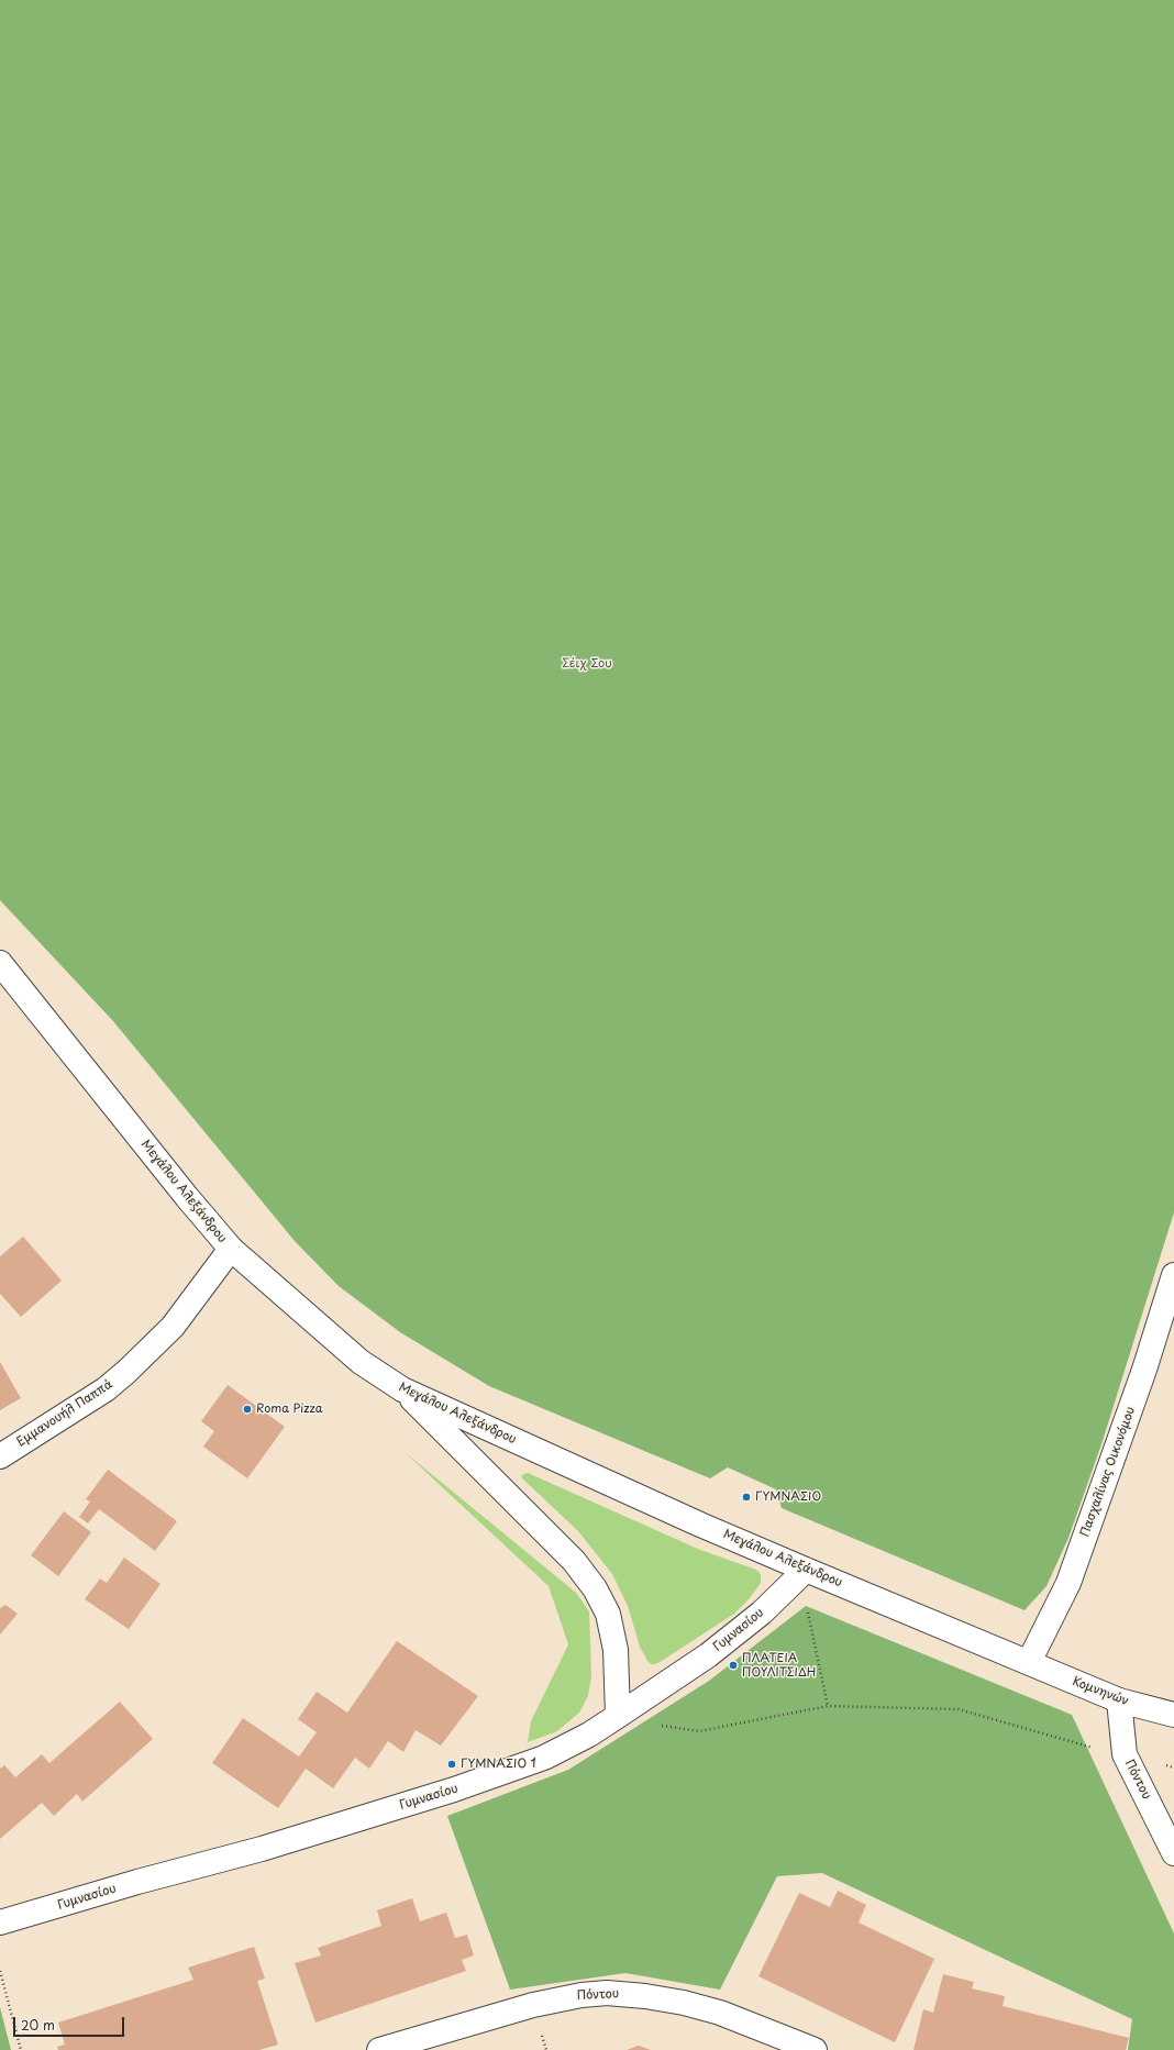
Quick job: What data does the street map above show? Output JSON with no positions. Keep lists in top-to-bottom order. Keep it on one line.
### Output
{"streets":{"street":["Μεγάλου Αλεξάνδρου","Εμμανουήλ Παππά","Πασχαλίνας Οικονόμου","Γυμνασίου","Κομνηνών","Πόντου"]},"crossings":[["Μεγάλου Αλεξάνδρου","Εμμανουήλ Παππά"],["Μεγάλου Αλεξάνδρου","Πασχαλίνας Οικονόμου"],["Μεγάλου Αλεξάνδρου","Γυμνασίου"],["Μεγάλου Αλεξάνδρου","Κομνηνών"],["Πασχαλίνας Οικονόμου","Κομνηνών"],["Κομνηνών","Πόντου"]],"parks":["Σέιχ Σου"],"places":["Roma Pizza","ΓΥΜΝΑΣΙΟ","ΠΛΑΤΕΙΑ ΠΟΥΛΙΤΣΙΔΗ","ΓΥΜΝΑΣΙΟ 1"],"scale_bar":"20 m"}
